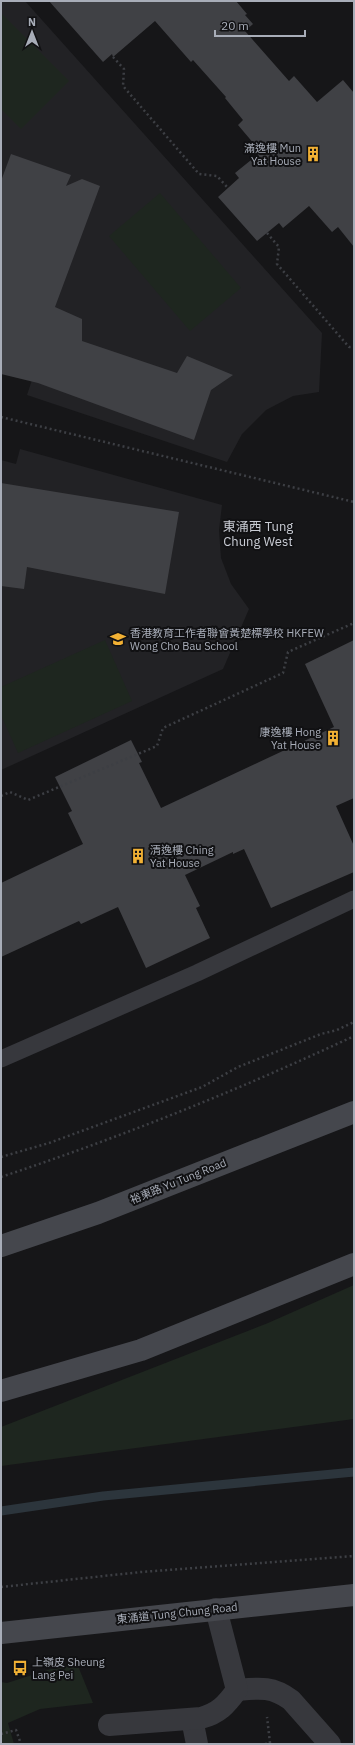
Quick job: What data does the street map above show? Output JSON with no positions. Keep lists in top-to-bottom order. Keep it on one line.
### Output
{"streets":{"main road":["裕東路 Yu Tung Road","東涌道 Tung Chung Road"]},"districts":["東涌西 Tung Chung West"],"places":{"building":["滿逸樓 Mun Yat House","康逸樓 Hong Yat House","清逸樓 Ching Yat House"],"school or university":["香港教育工作者聯會黃楚標學校 HKFEW Wong Cho Bau School"],"bus stop":["上嶺皮 Sheung Lang Pei"]},"scale_bar":"20 m","north":"top"}
